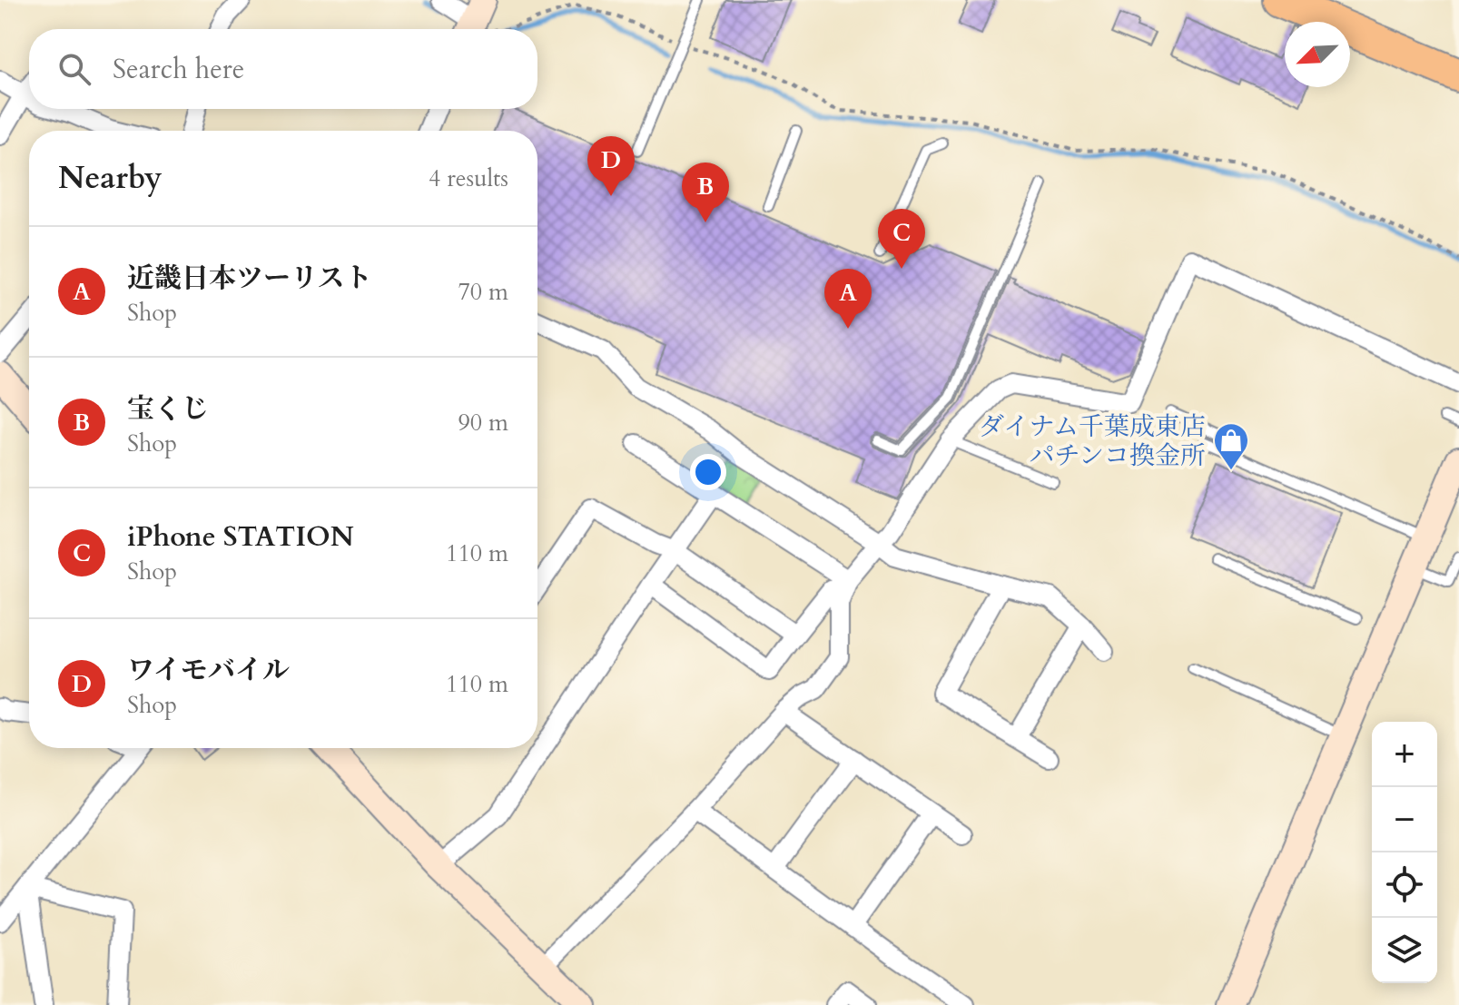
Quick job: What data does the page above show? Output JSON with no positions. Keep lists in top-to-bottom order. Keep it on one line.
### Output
{"places":{"shop":["ダイナム千葉成東店 パチンコ換金所"]},"north":"bottom left","page":{"search":"Search here","heading":["Nearby","4 results"],"pins":["D","B","C","A"],"list":[{"mark":"A","name":"近畿日本ツーリスト","note":"Shop","value":"70 m"},{"mark":"B","name":"宝くじ","note":"Shop","value":"90 m"},{"mark":"C","name":"iPhone STATION","note":"Shop","value":"110 m"},{"mark":"D","name":"ワイモバイル","note":"Shop","value":"110 m"}],"map_buttons":["+","−"]}}
